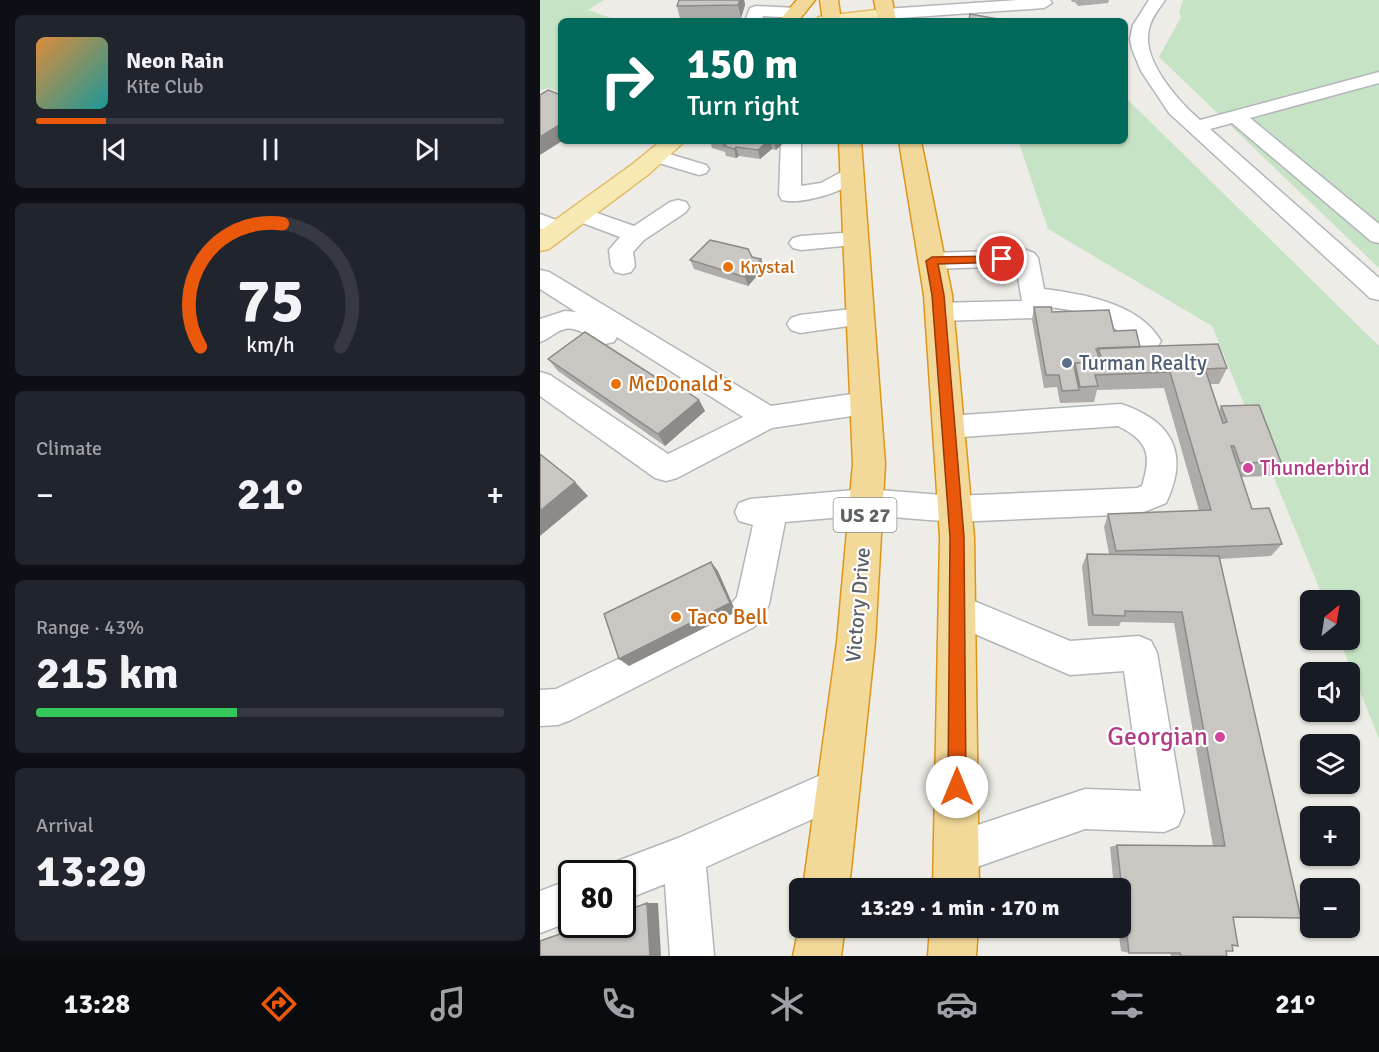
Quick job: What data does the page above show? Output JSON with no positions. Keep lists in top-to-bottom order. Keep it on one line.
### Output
{"streets":{"highway":["US 27","Victory Drive"]},"places":["Krystal","Turman Realty","McDonald's","Thunderbird","Taco Bell","Georgian"],"north":"top right","page":{"turn":["150 m","Turn right"],"song":["Neon Rain","Kite Club"],"tile":["Climate",["Range · 43%","215 km"],["Arrival","13:29"]],"heat":["−","21°","+"],"map_buttons":["+","−"],"limit":"80","trip":"13:29 · 1 min · 170 m","tabs":["13:28","21°"],"gauge":["75","km/h"]}}
